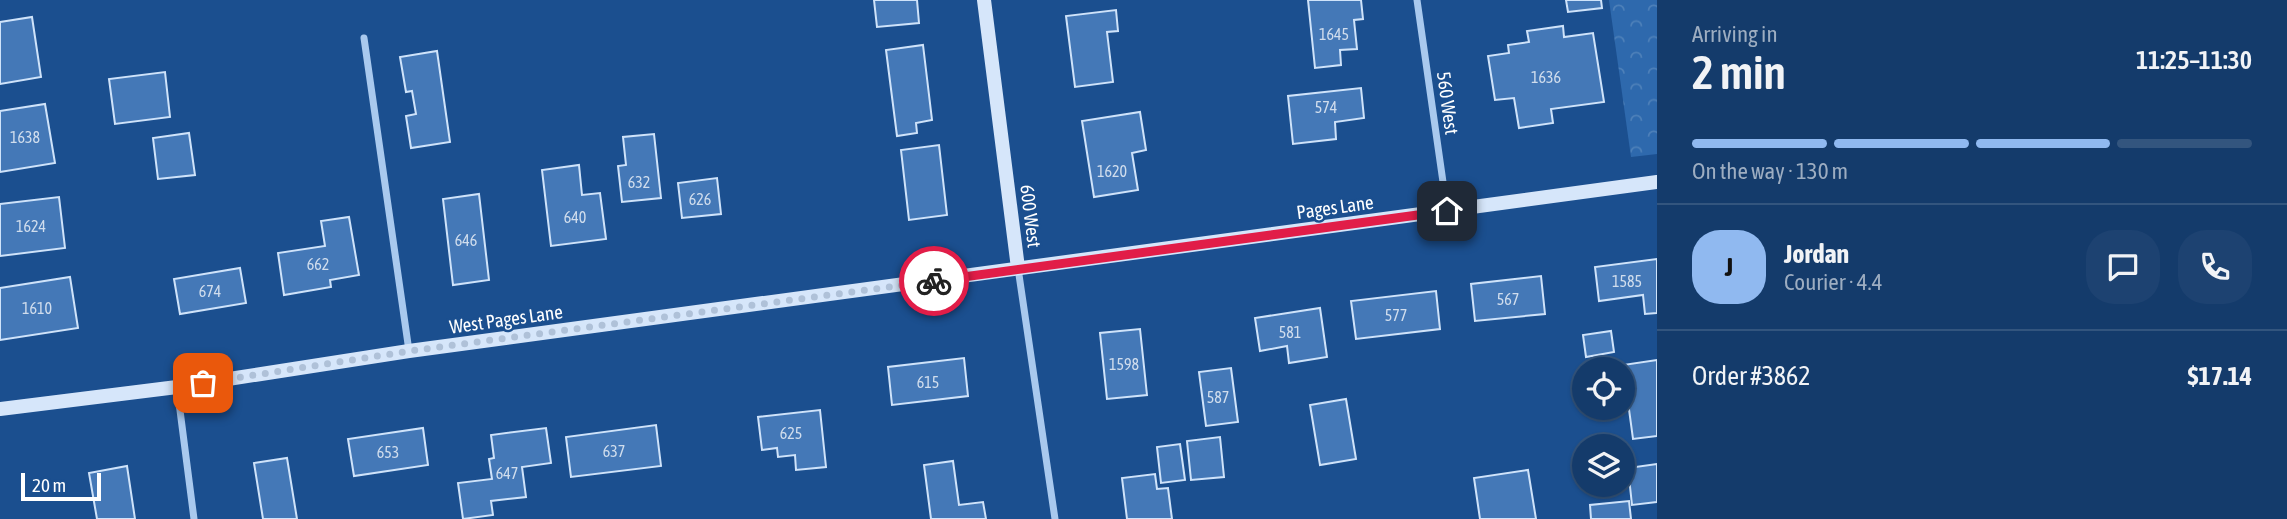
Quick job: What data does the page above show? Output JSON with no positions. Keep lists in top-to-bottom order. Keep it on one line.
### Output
{"streets":{"street":["560 West","Pages Lane","600 West","West Pages Lane"]},"crossings":[["560 West","Pages Lane"],["Pages Lane","600 West"],["Pages Lane","West Pages Lane"],["600 West","West Pages Lane"]],"house_numbers":["1645","1636","574","1638","1620","632","626","640","1624","646","662","1585","674","567","1610","577","581","1598","615","587","625","637","653","647"],"scale_bar":"20 m","page":{"heading":["2 min","Arriving in","11:25–11:30"],"panel":["Jordan","Courier · 4.4","Order #3862","$17.14"],"bar":"On the way · 130 m","round":"J","scale":"20 m"}}
